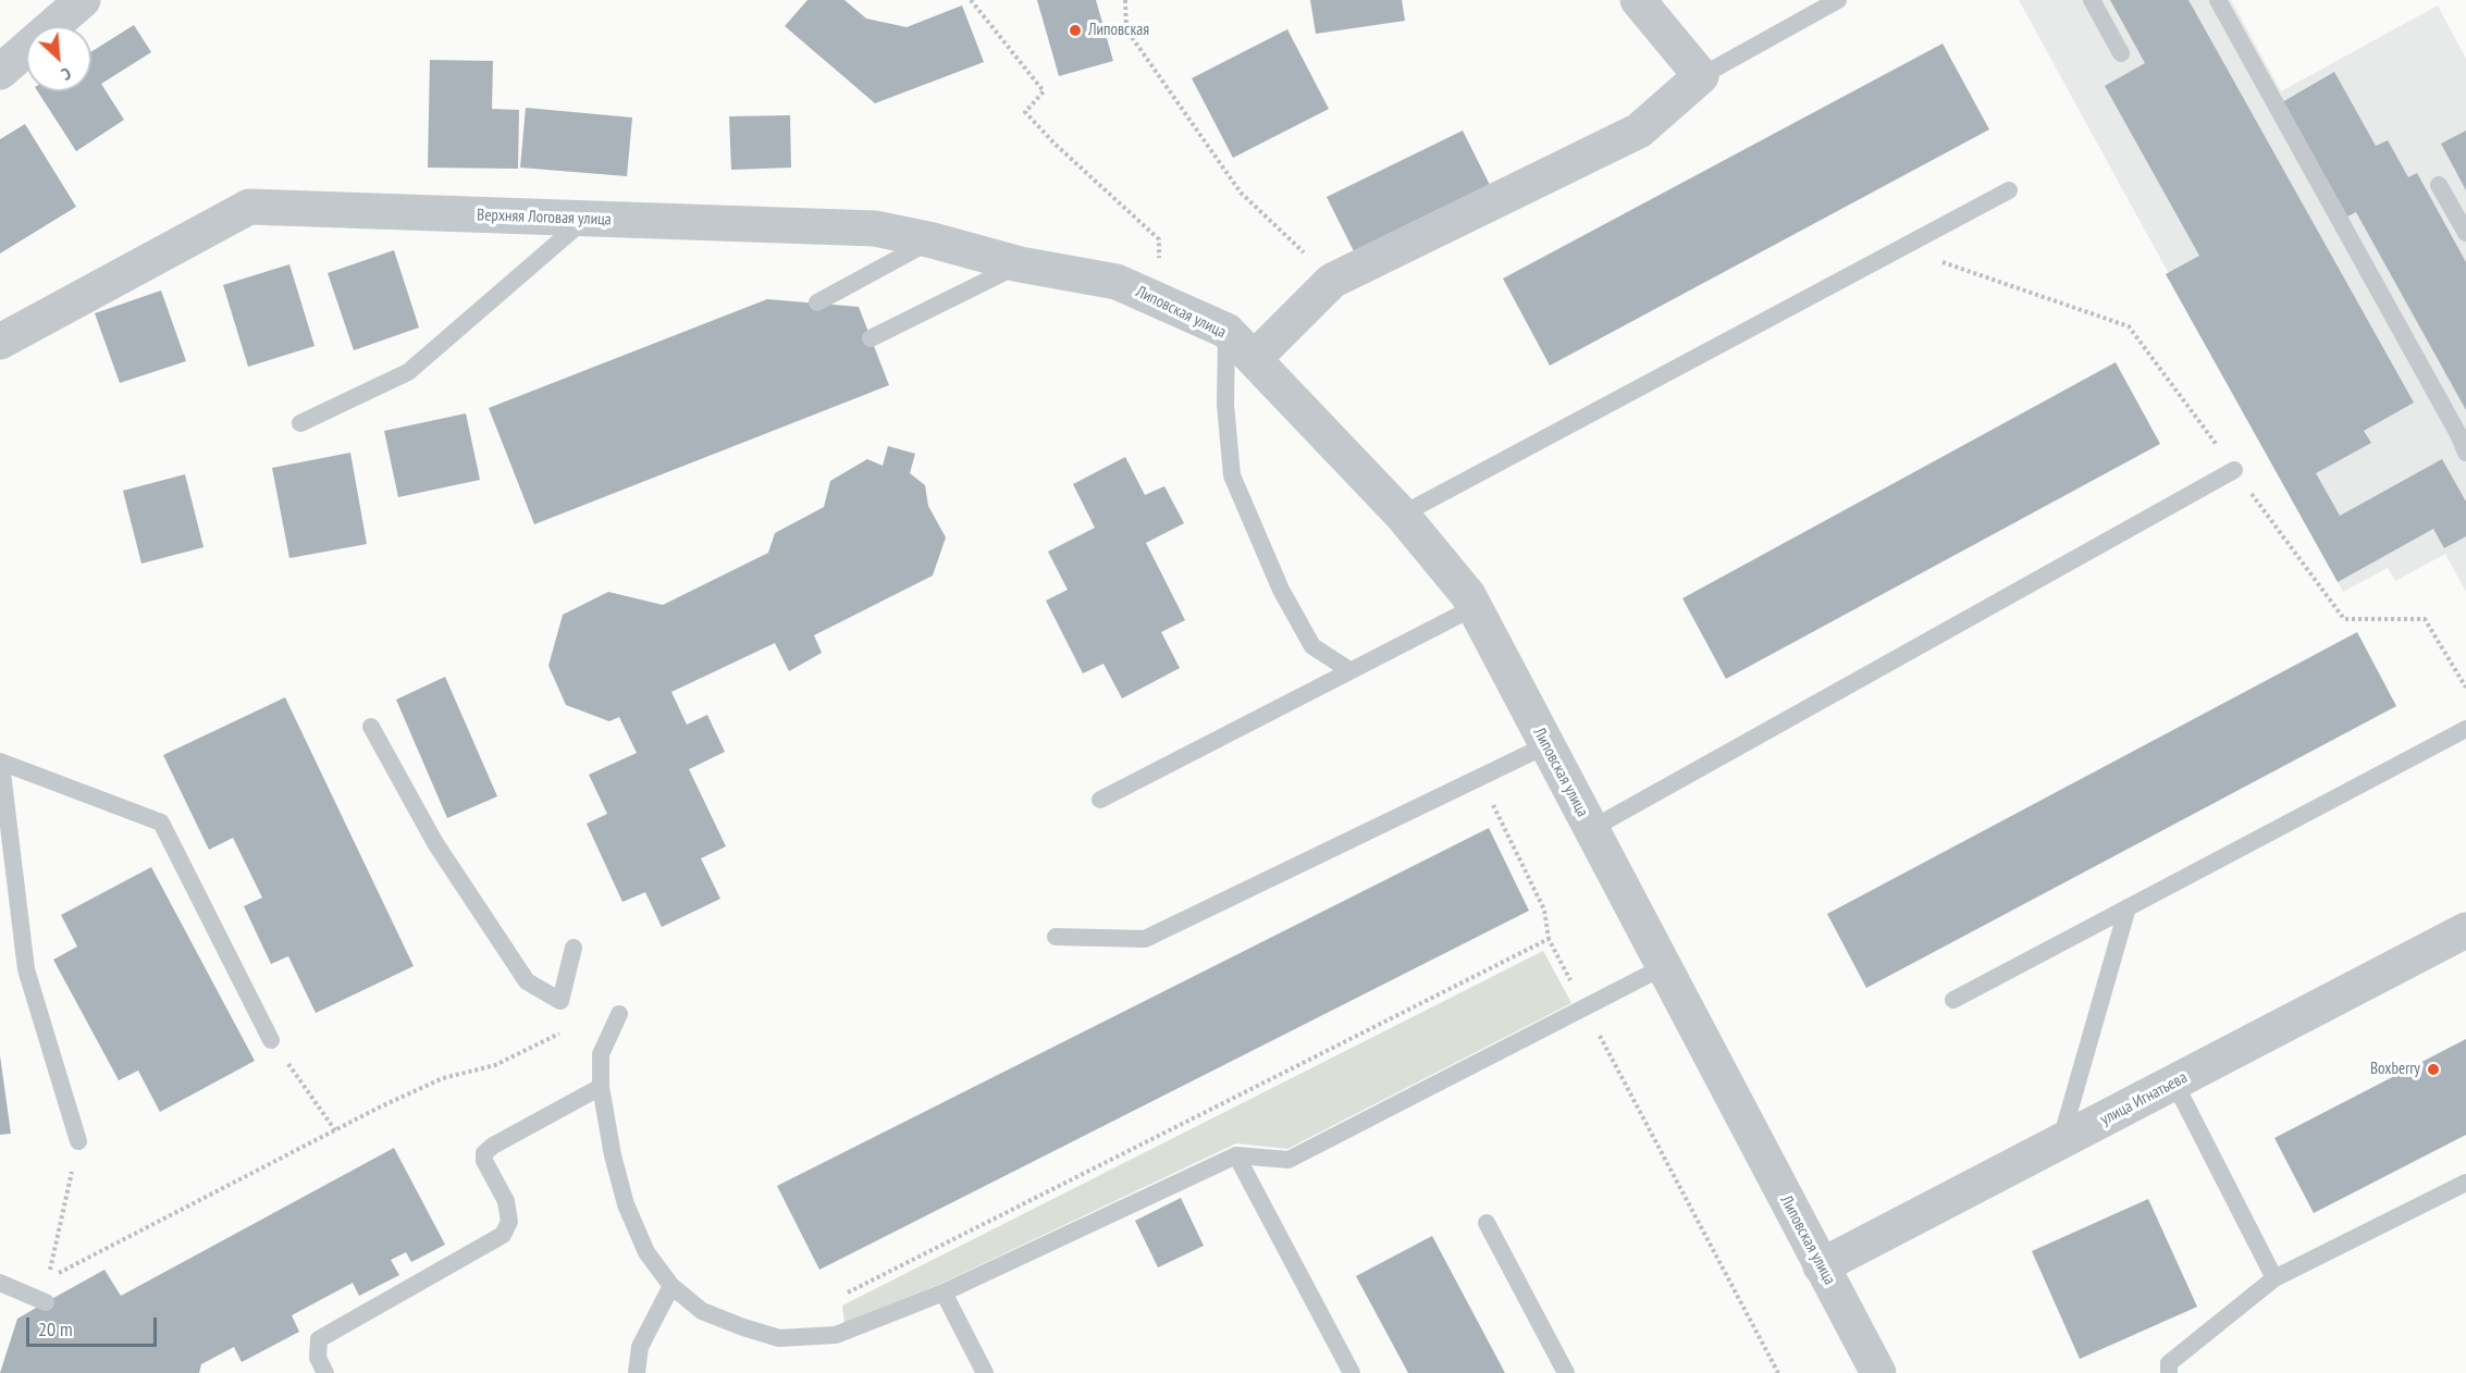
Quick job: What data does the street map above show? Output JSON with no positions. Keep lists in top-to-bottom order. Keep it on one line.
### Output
{"streets":{"street":["Верхняя Логовая улица","Липовская улица","улица Игнатьева"]},"crossings":[["Верхняя Логовая улица","Липовская улица"],["Липовская улица","улица Игнатьева"]],"places":["Липовская","Boxberry"],"scale_bar":"20 m","north":"bottom right"}
